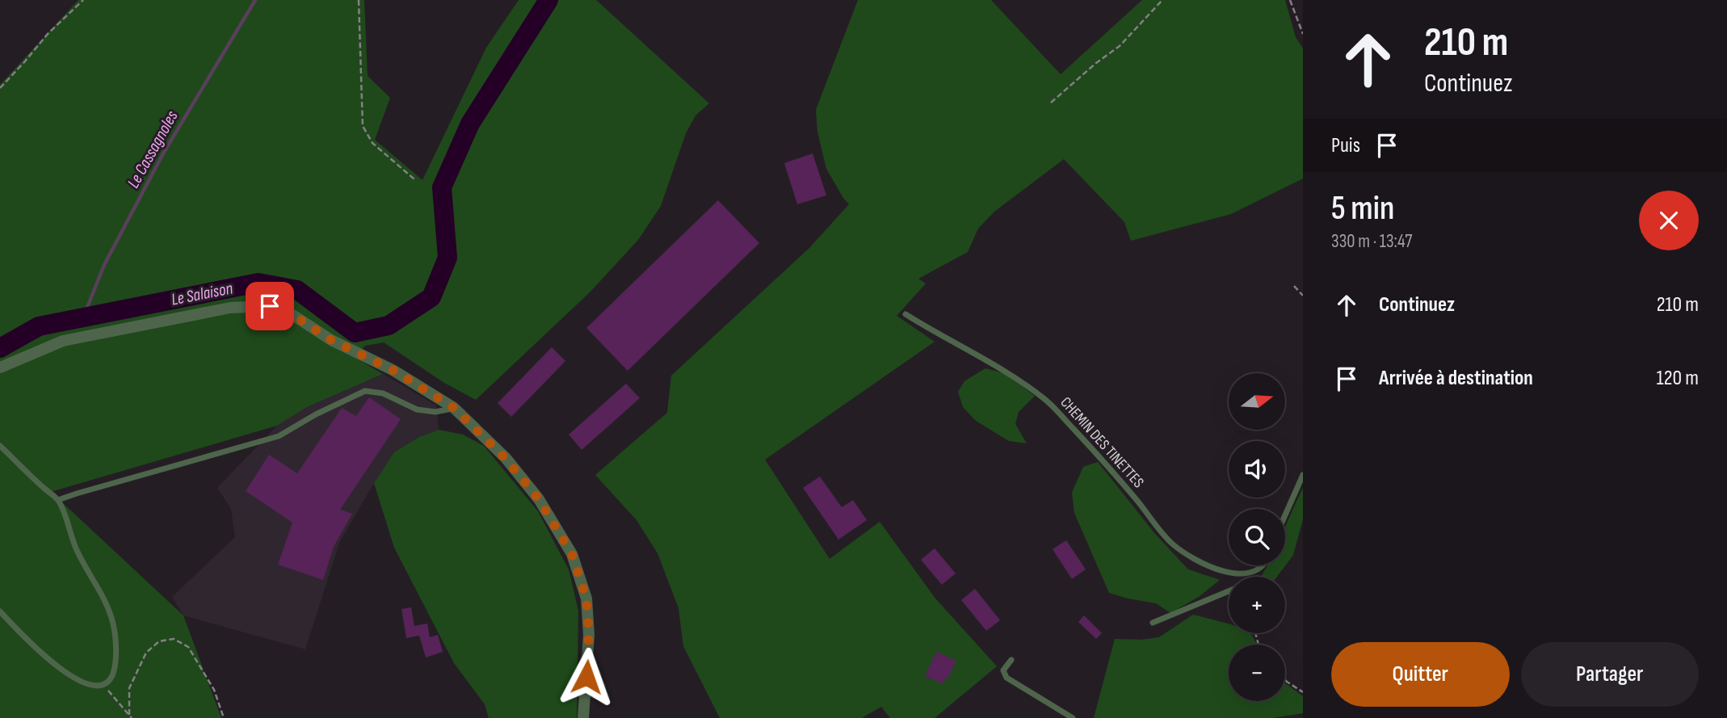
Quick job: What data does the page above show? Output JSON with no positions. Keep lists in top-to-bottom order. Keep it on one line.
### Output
{"streets":{"lane":["CHEMIN DES TINETTES"]},"water":["Le Cassagnoles","Le Salaison"],"north":"right","page":{"turn":["210 m","Continuez"],"then":"Puis","heading":["5 min","330 m · 13:47"],"list":[{"name":"Continuez","value":"210 m"},{"name":"Arrivée à destination","value":"120 m"}],"map_buttons":["+","−"],"buttons":["Quitter","Partager"]}}
